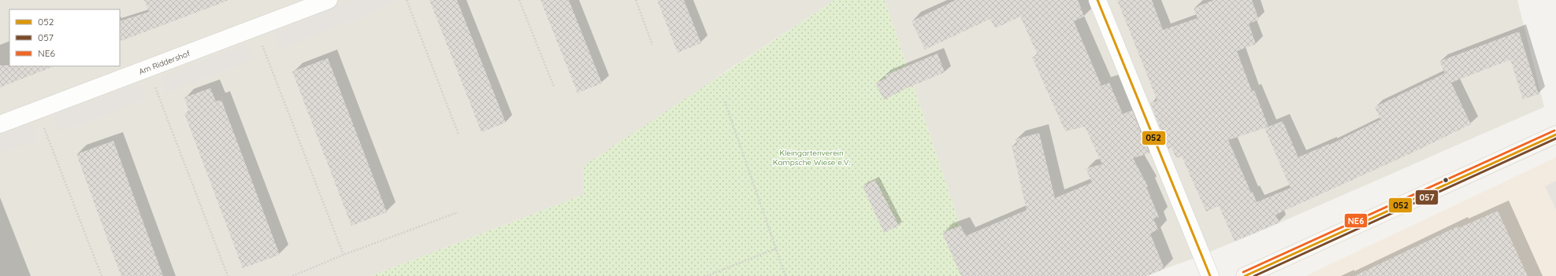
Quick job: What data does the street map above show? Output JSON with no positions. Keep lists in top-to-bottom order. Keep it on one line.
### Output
{"streets":{"street":["Am Riddershof"]},"parks":["Kleingartenverein Kampsche Wiese e.V."],"lines":["transit line 052","transit line NE6","transit line 057"],"legend":["052","057","NE6"]}
